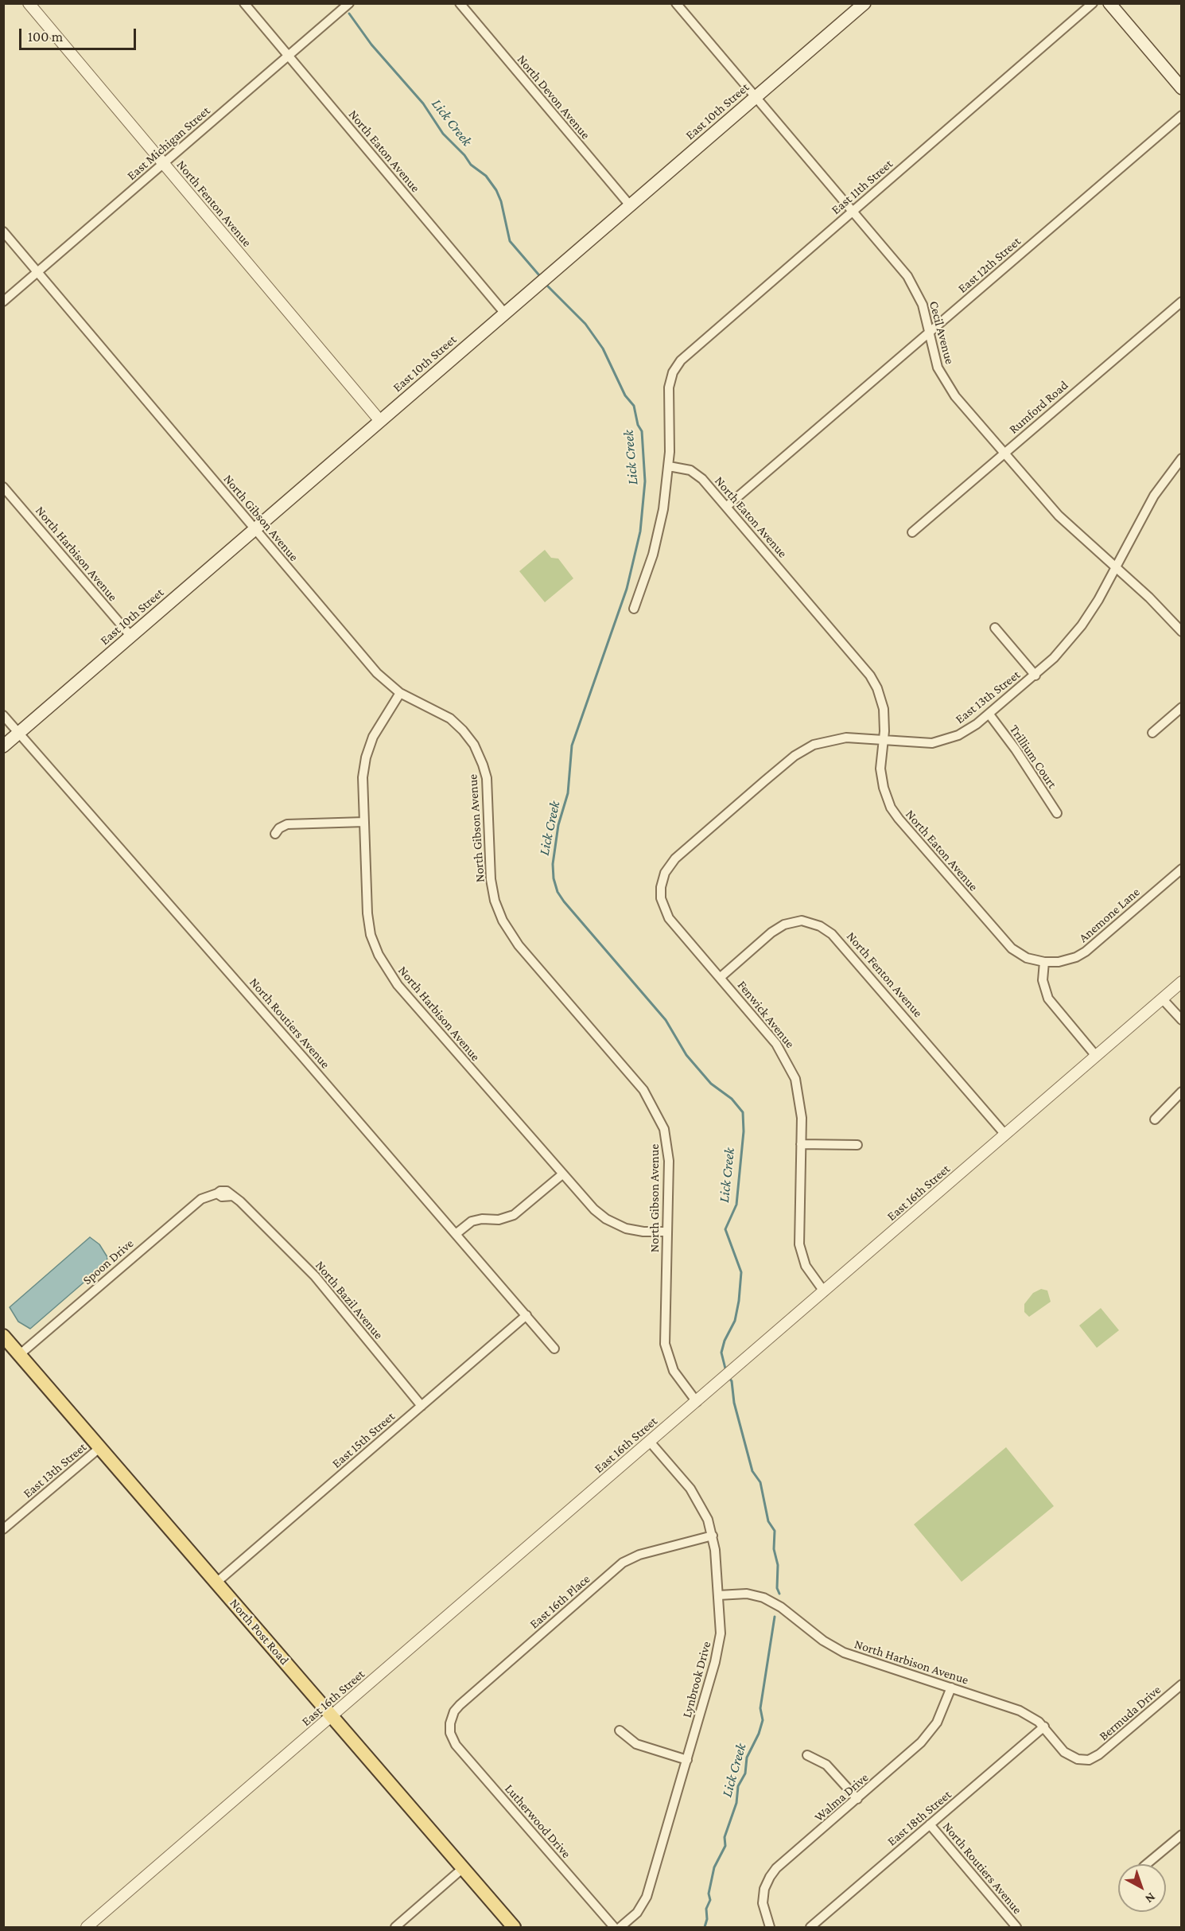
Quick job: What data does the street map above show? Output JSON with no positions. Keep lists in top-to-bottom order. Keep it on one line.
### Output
{"streets":{"main road":["East 10th Street","North Post Road"],"street":["North Devon Avenue","East Michigan Street","North Eaton Avenue","East 11th Street","North Fenton Avenue","East 12th Street","Cecil Avenue","Rumford Road","North Gibson Avenue","North Harbison Avenue","East 13th Street","Trillium Court","Anemone Lane","Fenwick Avenue","North Routiers Avenue","East 16th Street","Spoon Drive","North Bazil Avenue","East 15th Street","East 16th Place","Lynbrook Drive","Bermuda Drive","Walma Drive","East 18th Street","Lutherwood Drive"]},"crossings":[["North Devon Avenue","East 10th Street"],["East 10th Street","North Eaton Avenue"],["East 10th Street","North Fenton Avenue"],["East 10th Street","Cecil Avenue"],["East 10th Street","North Gibson Avenue"],["East 10th Street","North Harbison Avenue"],["East 10th Street","North Routiers Avenue"],["East Michigan Street","North Eaton Avenue"],["East Michigan Street","North Fenton Avenue"],["East Michigan Street","North Gibson Avenue"],["North Eaton Avenue","East 11th Street"],["North Eaton Avenue","East 12th Street"],["North Eaton Avenue","East 13th Street"],["North Eaton Avenue","Anemone Lane"],["East 11th Street","Cecil Avenue"],["North Fenton Avenue","Fenwick Avenue"],["North Fenton Avenue","East 16th Street"],["East 12th Street","Cecil Avenue"],["Cecil Avenue","Rumford Road"],["Cecil Avenue","East 13th Street"],["North Gibson Avenue","North Harbison Avenue"],["North Gibson Avenue","East 16th Street"],["North Harbison Avenue","Lynbrook Drive"],["North Harbison Avenue","Bermuda Drive"],["North Harbison Avenue","Walma Drive"],["North Harbison Avenue","East 18th Street"],["East 13th Street","Trillium Court"],["East 13th Street","Fenwick Avenue"],["East 13th Street","North Post Road"],["Fenwick Avenue","East 16th Street"],["North Routiers Avenue","East 15th Street"],["North Routiers Avenue","East 18th Street"],["East 16th Street","North Post Road"],["East 16th Street","Lynbrook Drive"],["Spoon Drive","North Bazil Avenue"],["Spoon Drive","North Post Road"],["North Bazil Avenue","East 15th Street"],["East 15th Street","North Post Road"],["East 16th Place","Lynbrook Drive"],["East 16th Place","Lutherwood Drive"]],"water":["Lick Creek"],"scale_bar":"100 m","north":"bottom right"}
